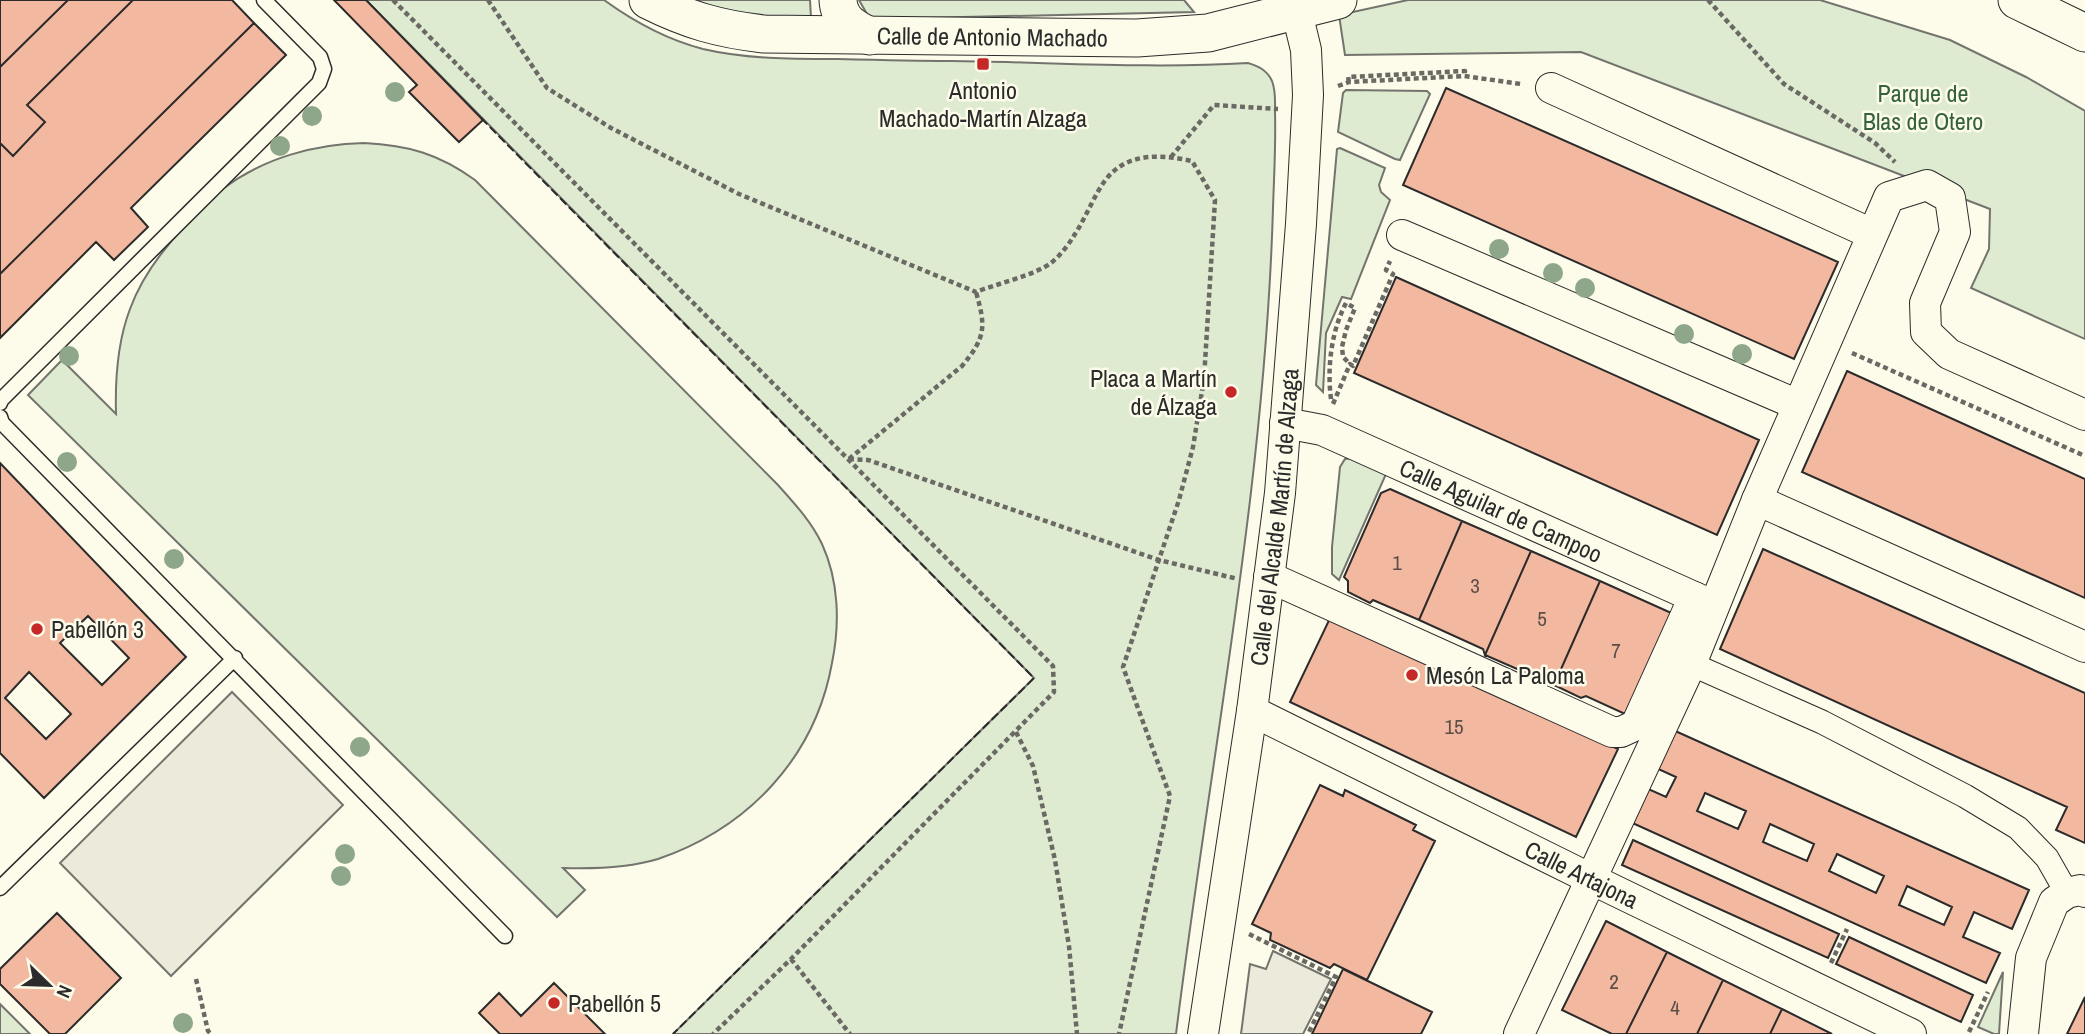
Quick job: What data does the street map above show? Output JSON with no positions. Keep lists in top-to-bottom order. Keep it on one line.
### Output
{"streets":{"street":["Calle de Antonio Machado","Calle Aguilar de Campoo","Calle del Alcalde Martín de Alzaga","Calle Artajona"]},"crossings":[["Calle de Antonio Machado","Calle del Alcalde Martín de Alzaga"],["Calle Aguilar de Campoo","Calle del Alcalde Martín de Alzaga"],["Calle del Alcalde Martín de Alzaga","Calle Artajona"]],"parks":["Parque de Blas de Otero"],"places":{"transit":["Antonio Machado-Martín Alzaga"],"other":["Placa a Martín de Álzaga","Pabellón 3","Mesón La Paloma","Pabellón 5"]},"house_numbers":["1","3","5","7","15","2","4"],"north":"bottom right"}
